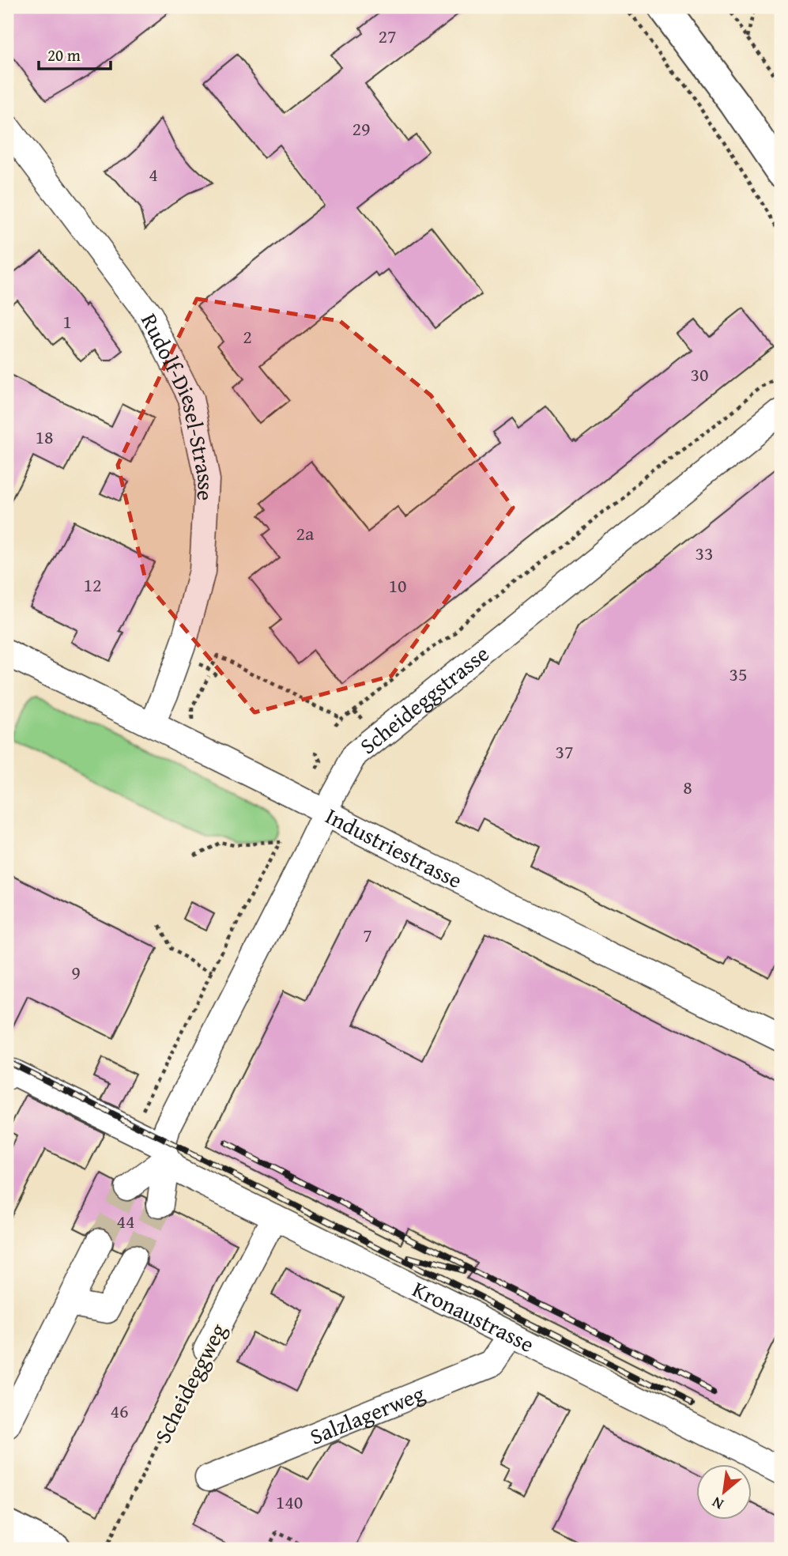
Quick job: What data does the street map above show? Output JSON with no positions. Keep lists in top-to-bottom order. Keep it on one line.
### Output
{"streets":{"street":["Rudolf-Diesel-Strasse","Scheideggstrasse","Industriestrasse","Kronaustrasse","Scheideggweg","Salzlagerweg"]},"crossings":[["Rudolf-Diesel-Strasse","Industriestrasse"],["Scheideggstrasse","Industriestrasse"],["Scheideggstrasse","Kronaustrasse"],["Kronaustrasse","Scheideggweg"],["Kronaustrasse","Salzlagerweg"]],"house_numbers":["27","29","4","1","2","30","18","2a","33","12","10","35","37","8","7","9","44","46","140"],"scale_bar":"20 m","north":"bottom left"}
